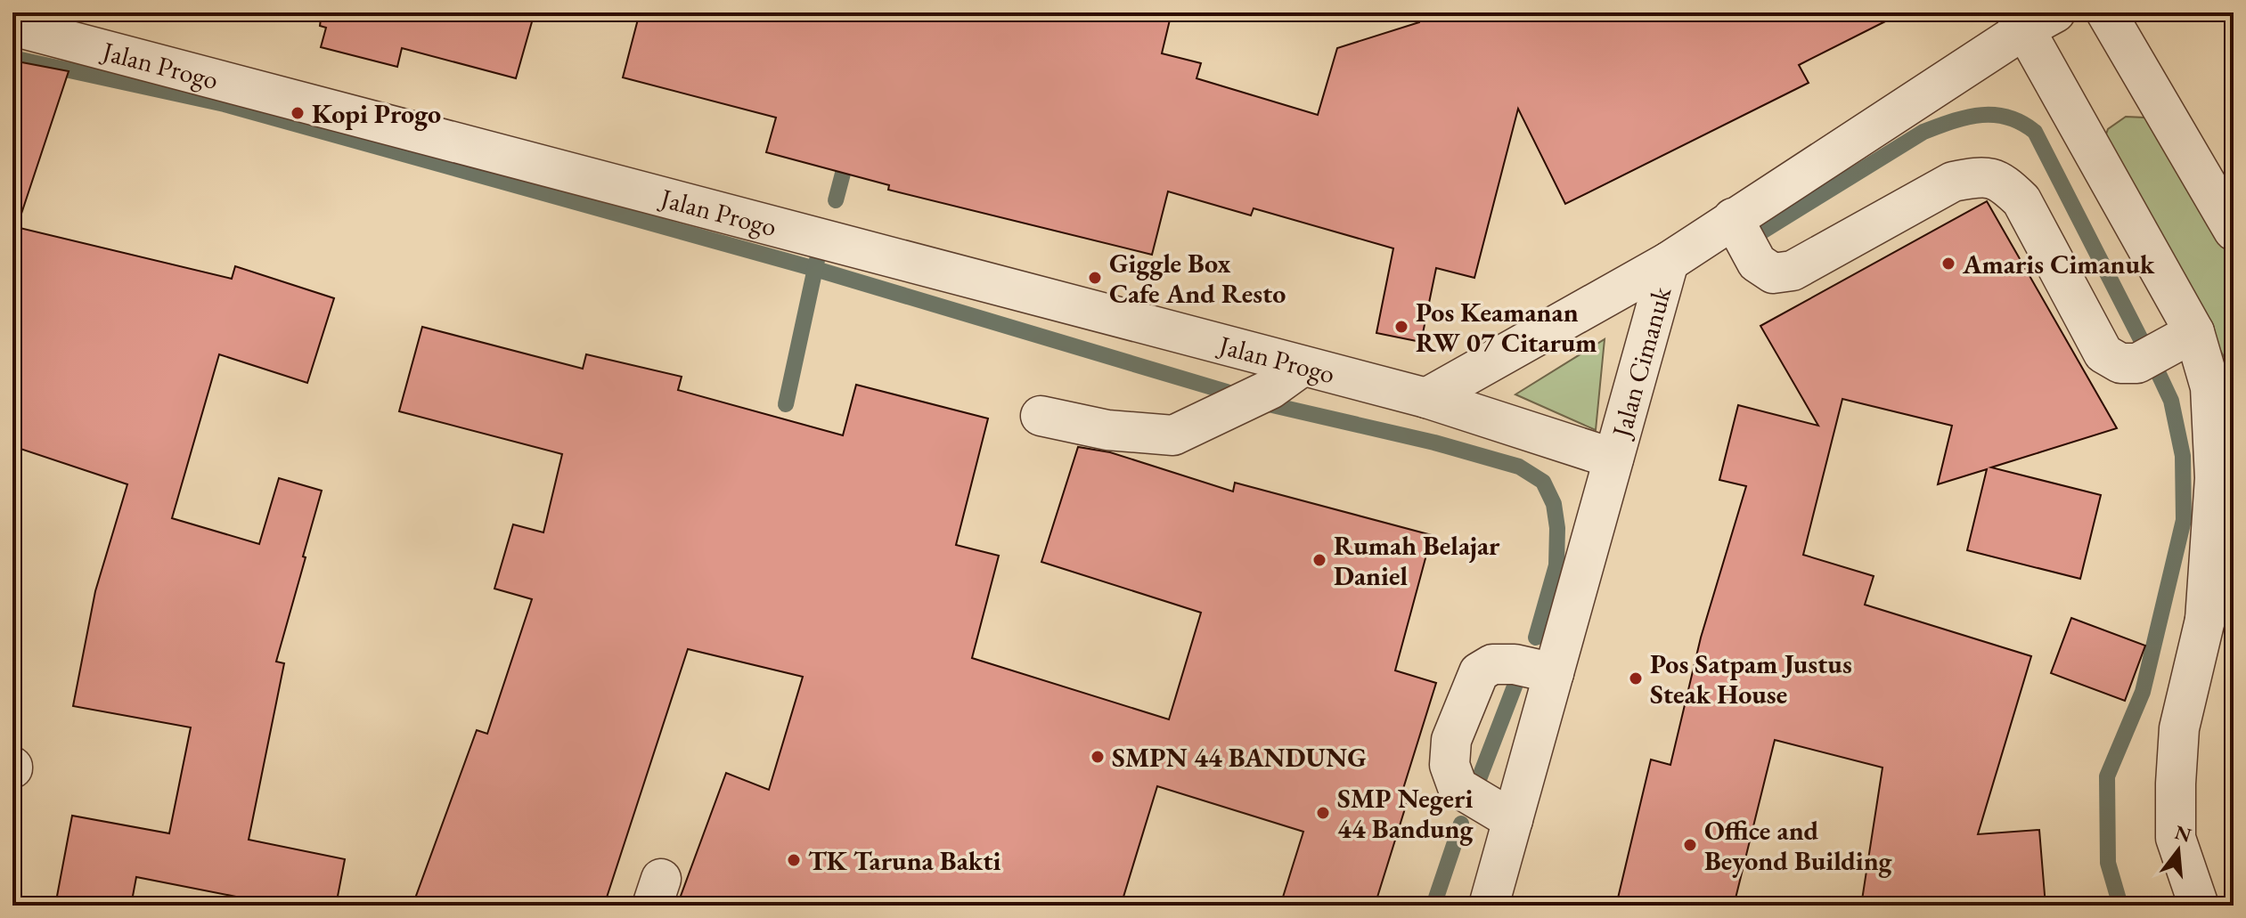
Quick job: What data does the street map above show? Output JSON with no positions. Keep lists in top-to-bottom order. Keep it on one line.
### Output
{"streets":{"street":["Jalan Progo","Jalan Cimanuk"]},"crossings":[["Jalan Progo","Jalan Cimanuk"]],"places":["Kopi Progo","Amaris Cimanuk","Giggle Box Cafe And Resto","Pos Keamanan RW 07 Citarum","Rumah Belajar Daniel","Pos Satpam Justus Steak House","SMPN 44 BANDUNG","SMP Negeri 44 Bandung","Office and Beyond Building","TK Taruna Bakti"],"north":"top"}
